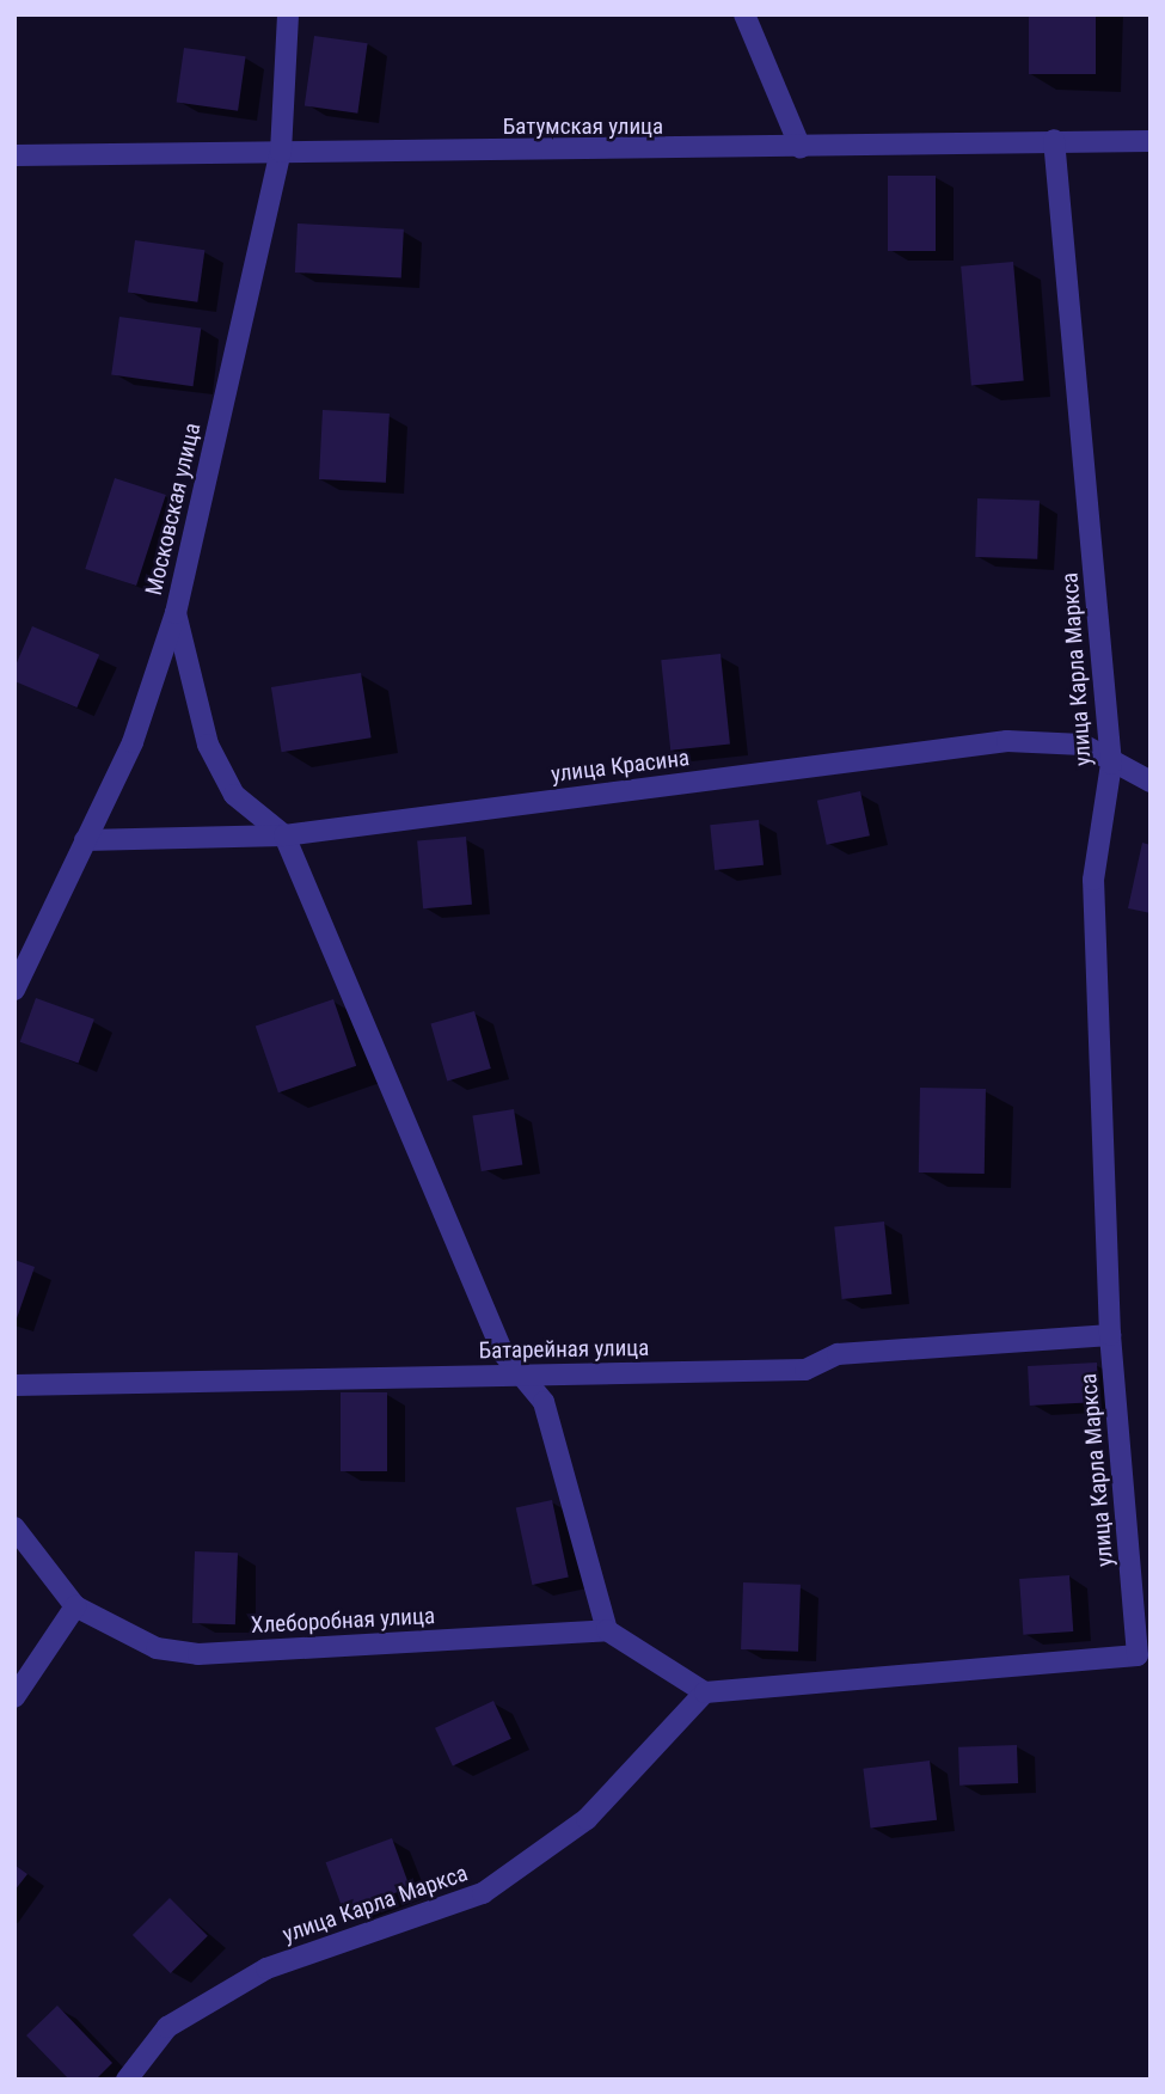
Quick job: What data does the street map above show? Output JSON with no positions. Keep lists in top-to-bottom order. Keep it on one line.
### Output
{"streets":{"street":["Батумская улица","Московская улица","улица Карла Маркса","улица Красина","Батарейная улица","Хлеборобная улица"]},"crossings":[["Батумская улица","Московская улица"],["Батумская улица","улица Карла Маркса"],["Московская улица","улица Красина"],["улица Карла Маркса","улица Красина"],["улица Карла Маркса","Батарейная улица"]]}
